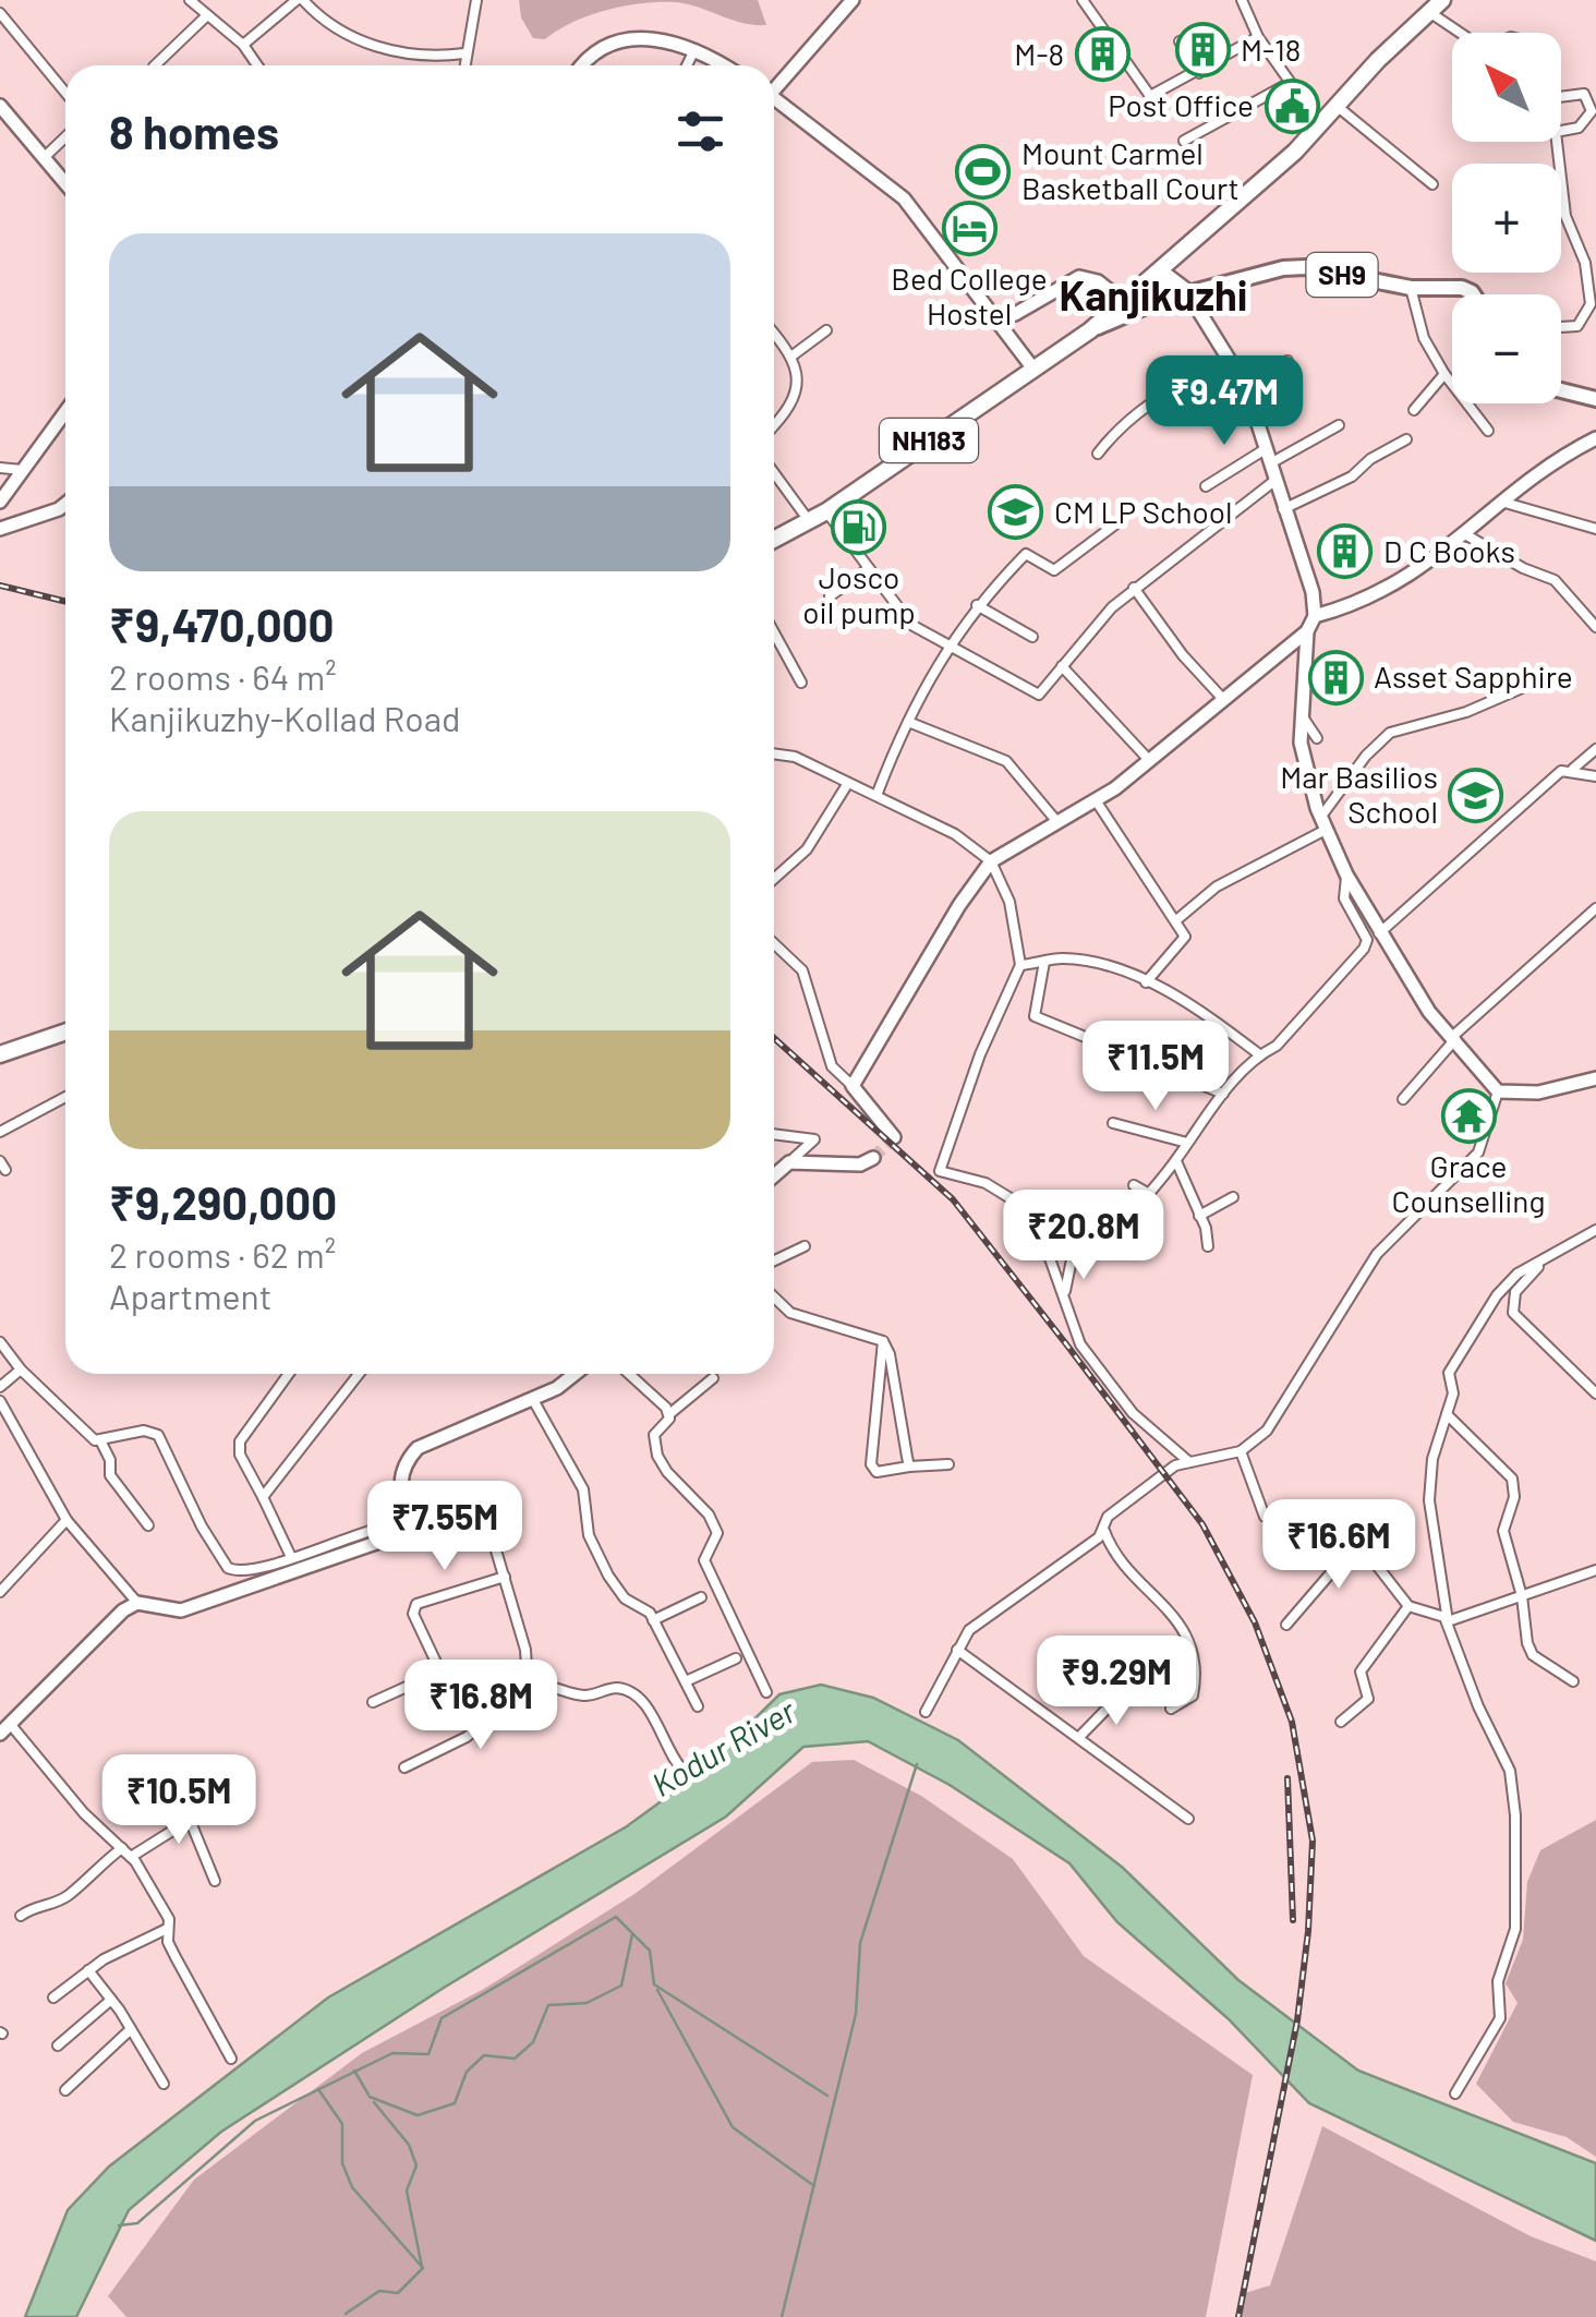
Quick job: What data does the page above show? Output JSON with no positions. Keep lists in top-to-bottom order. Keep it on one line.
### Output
{"streets":{"highway":["NH183"],"main road":["SH9"]},"districts":["Kanjikuzhi"],"water":["Kodur River"],"places":{"building":["M-18","M-8","D C Books","Asset Sapphire"],"public building":["Post Office"],"sports":["Mount Carmel Basketball Court"],"hotel":["Bed College Hostel"],"school or university":["CM LP School","Mar Basilios School"],"fuel station":["Josco oil pump"],"temple":["Grace Counselling"]},"north":"top left","page":{"map_buttons":["+","−"],"heading":"8 homes","list":[{"name":"₹9,470,000","note":"2 rooms · 64 m² · Kanjikuzhy-Kollad Road"},{"name":"₹9,290,000","note":"2 rooms · 62 m² · Apartment"}],"price":["₹9.47M","₹11.5M","₹20.8M","₹7.55M","₹16.6M","₹9.29M","₹16.8M","₹10.5M"]}}
